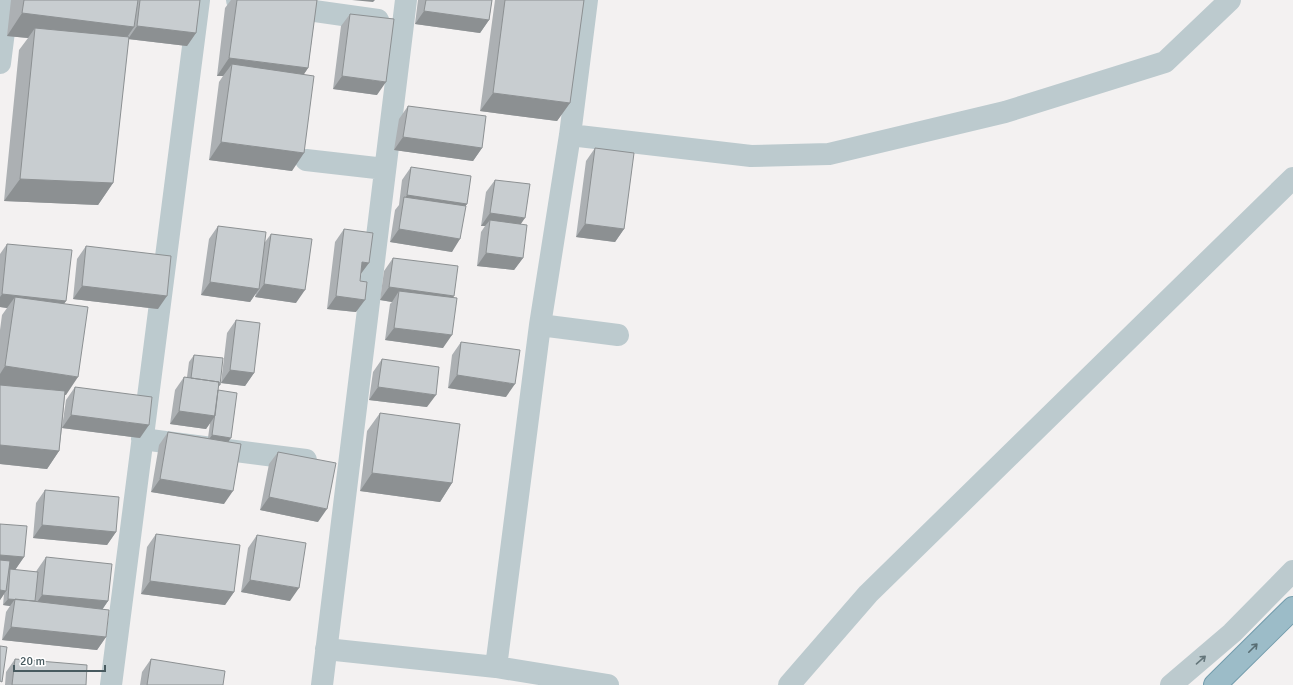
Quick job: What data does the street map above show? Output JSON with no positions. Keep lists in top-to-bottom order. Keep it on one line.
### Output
{"scale_bar":"20 m"}
